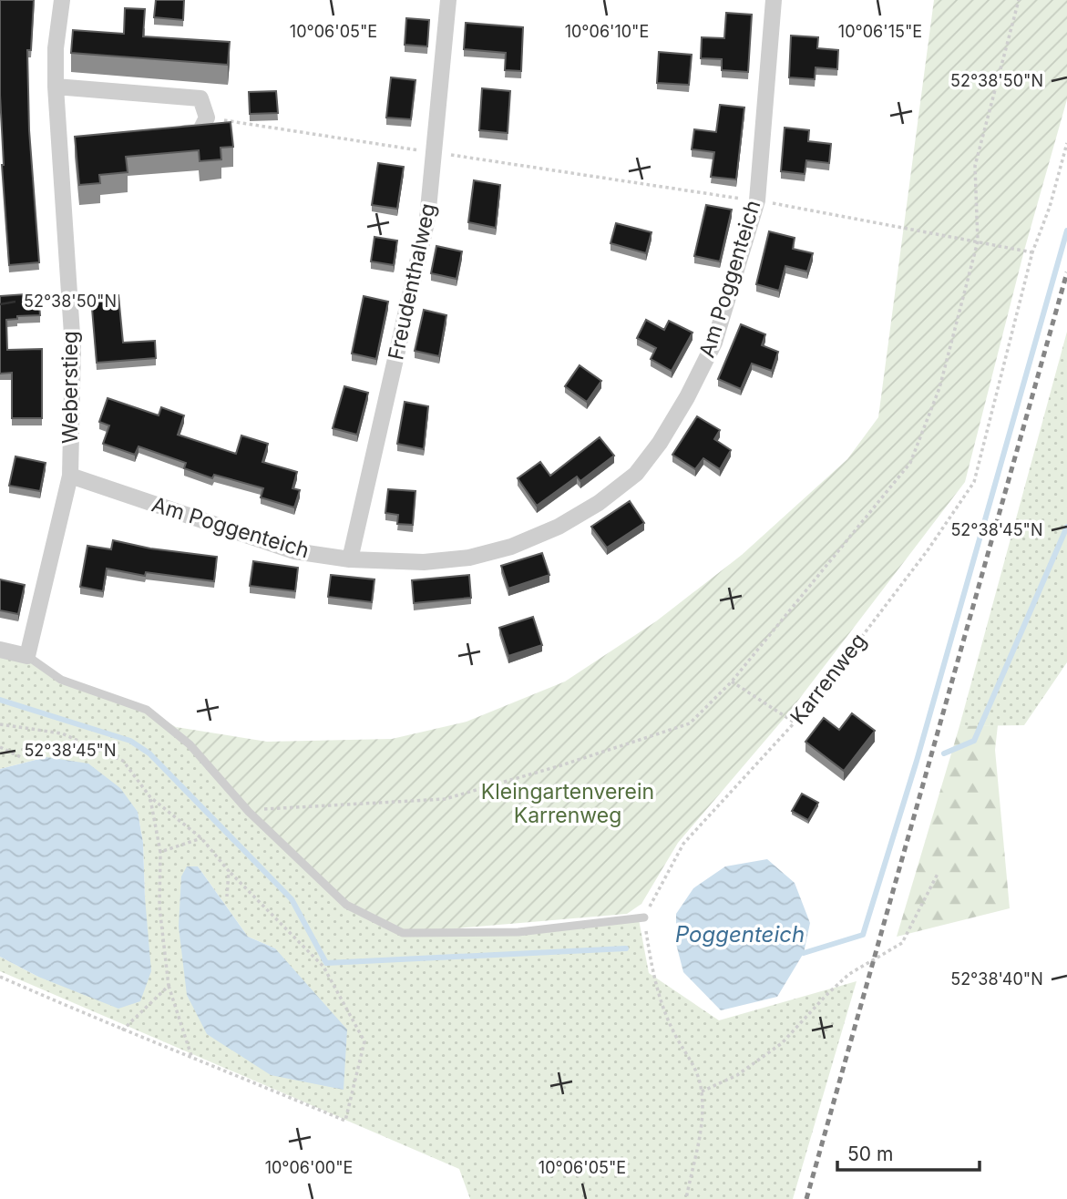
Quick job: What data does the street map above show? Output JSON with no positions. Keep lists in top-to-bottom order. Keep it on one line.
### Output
{"streets":{"street":["Am Poggenteich","Freudenthalweg","Weberstieg"],"path":["Karrenweg"]},"crossings":[["Am Poggenteich","Freudenthalweg"],["Am Poggenteich","Weberstieg"]],"water":["Poggenteich"],"parks":["Kleingartenverein Karrenweg"],"scale_bar":"50 m","coordinates":["10°06'05\"E","10°06'10\"E","10°06'15\"E","52°38'50\"N","52°38'45\"N","52°38'40\"N","10°06'00\"E"]}
